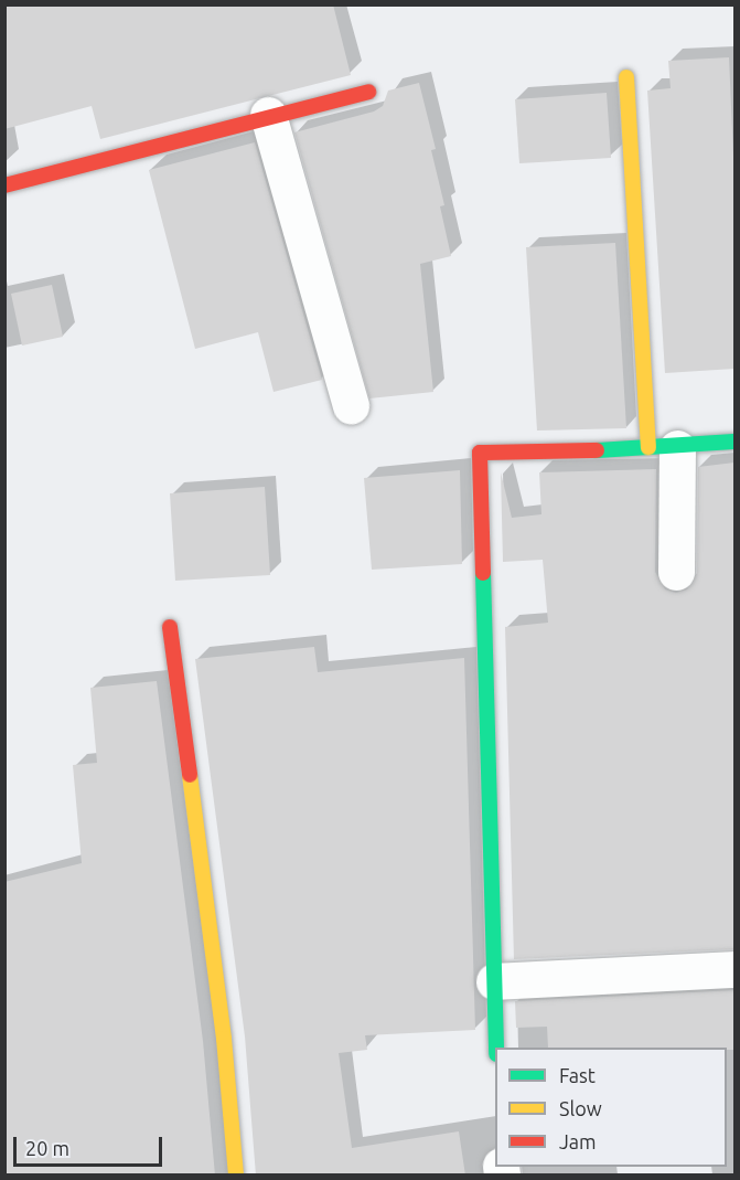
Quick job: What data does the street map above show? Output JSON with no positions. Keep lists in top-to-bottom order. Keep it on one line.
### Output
{"legend":["Fast","Slow","Jam"],"scale_bar":"20 m"}
